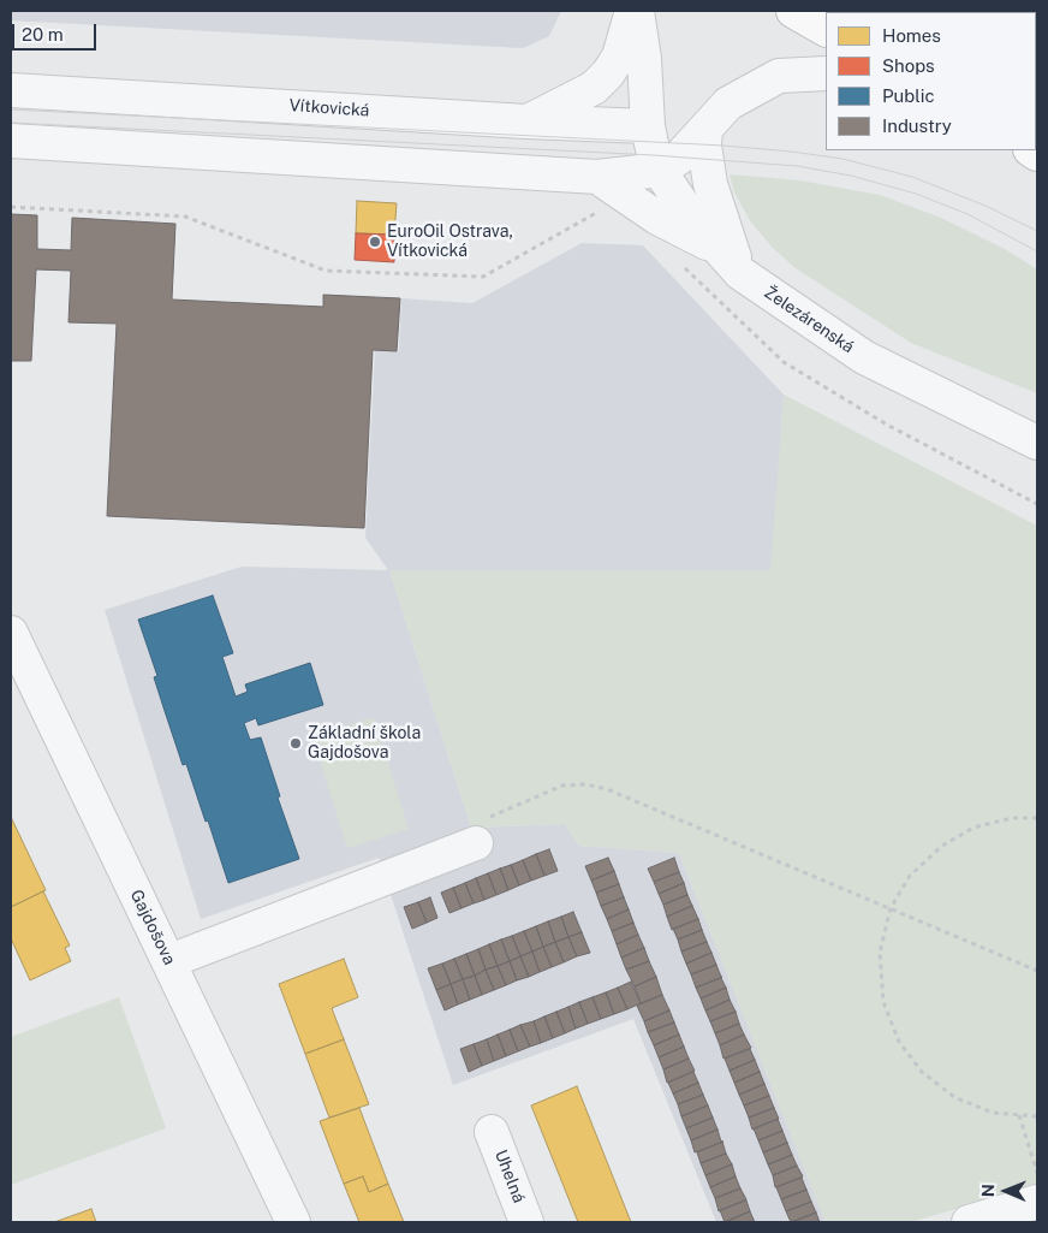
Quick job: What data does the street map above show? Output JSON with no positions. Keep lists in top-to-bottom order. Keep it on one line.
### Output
{"streets":{"street":["Vítkovická","Železárenská","Gajdošova","Uhelná"]},"crossings":[["Vítkovická","Železárenská"]],"places":["EuroOil Ostrava, Vítkovická","Základní škola Gajdošova"],"legend":["Homes","Shops","Public","Industry"],"scale_bar":"20 m","north":"left"}
